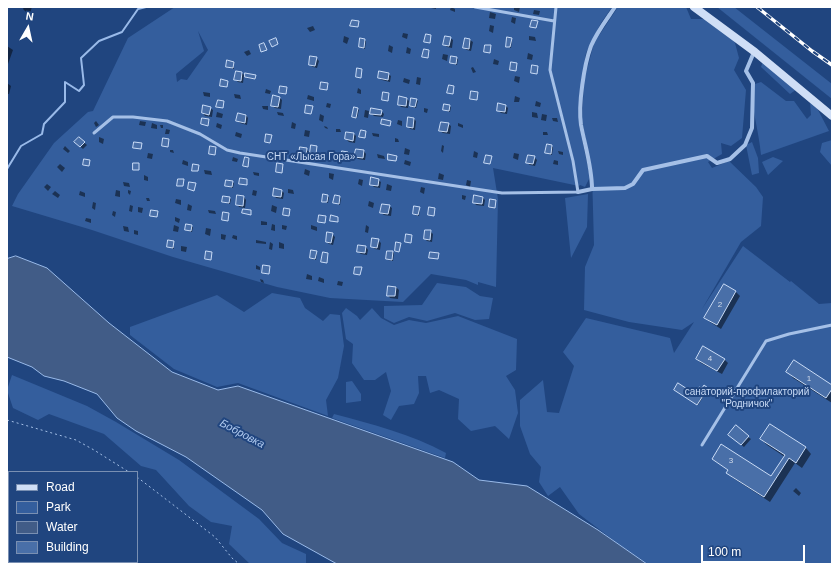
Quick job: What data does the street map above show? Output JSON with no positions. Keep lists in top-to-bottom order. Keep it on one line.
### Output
{"water":["Бобровка"],"parks":["СНТ «Лысая Гора»","санаторий-профилакторий \"Родничок\""],"house_numbers":["2","4","1","3"],"legend":["Road","Park","Water","Building"],"scale_bar":"100 m","north":"top"}
